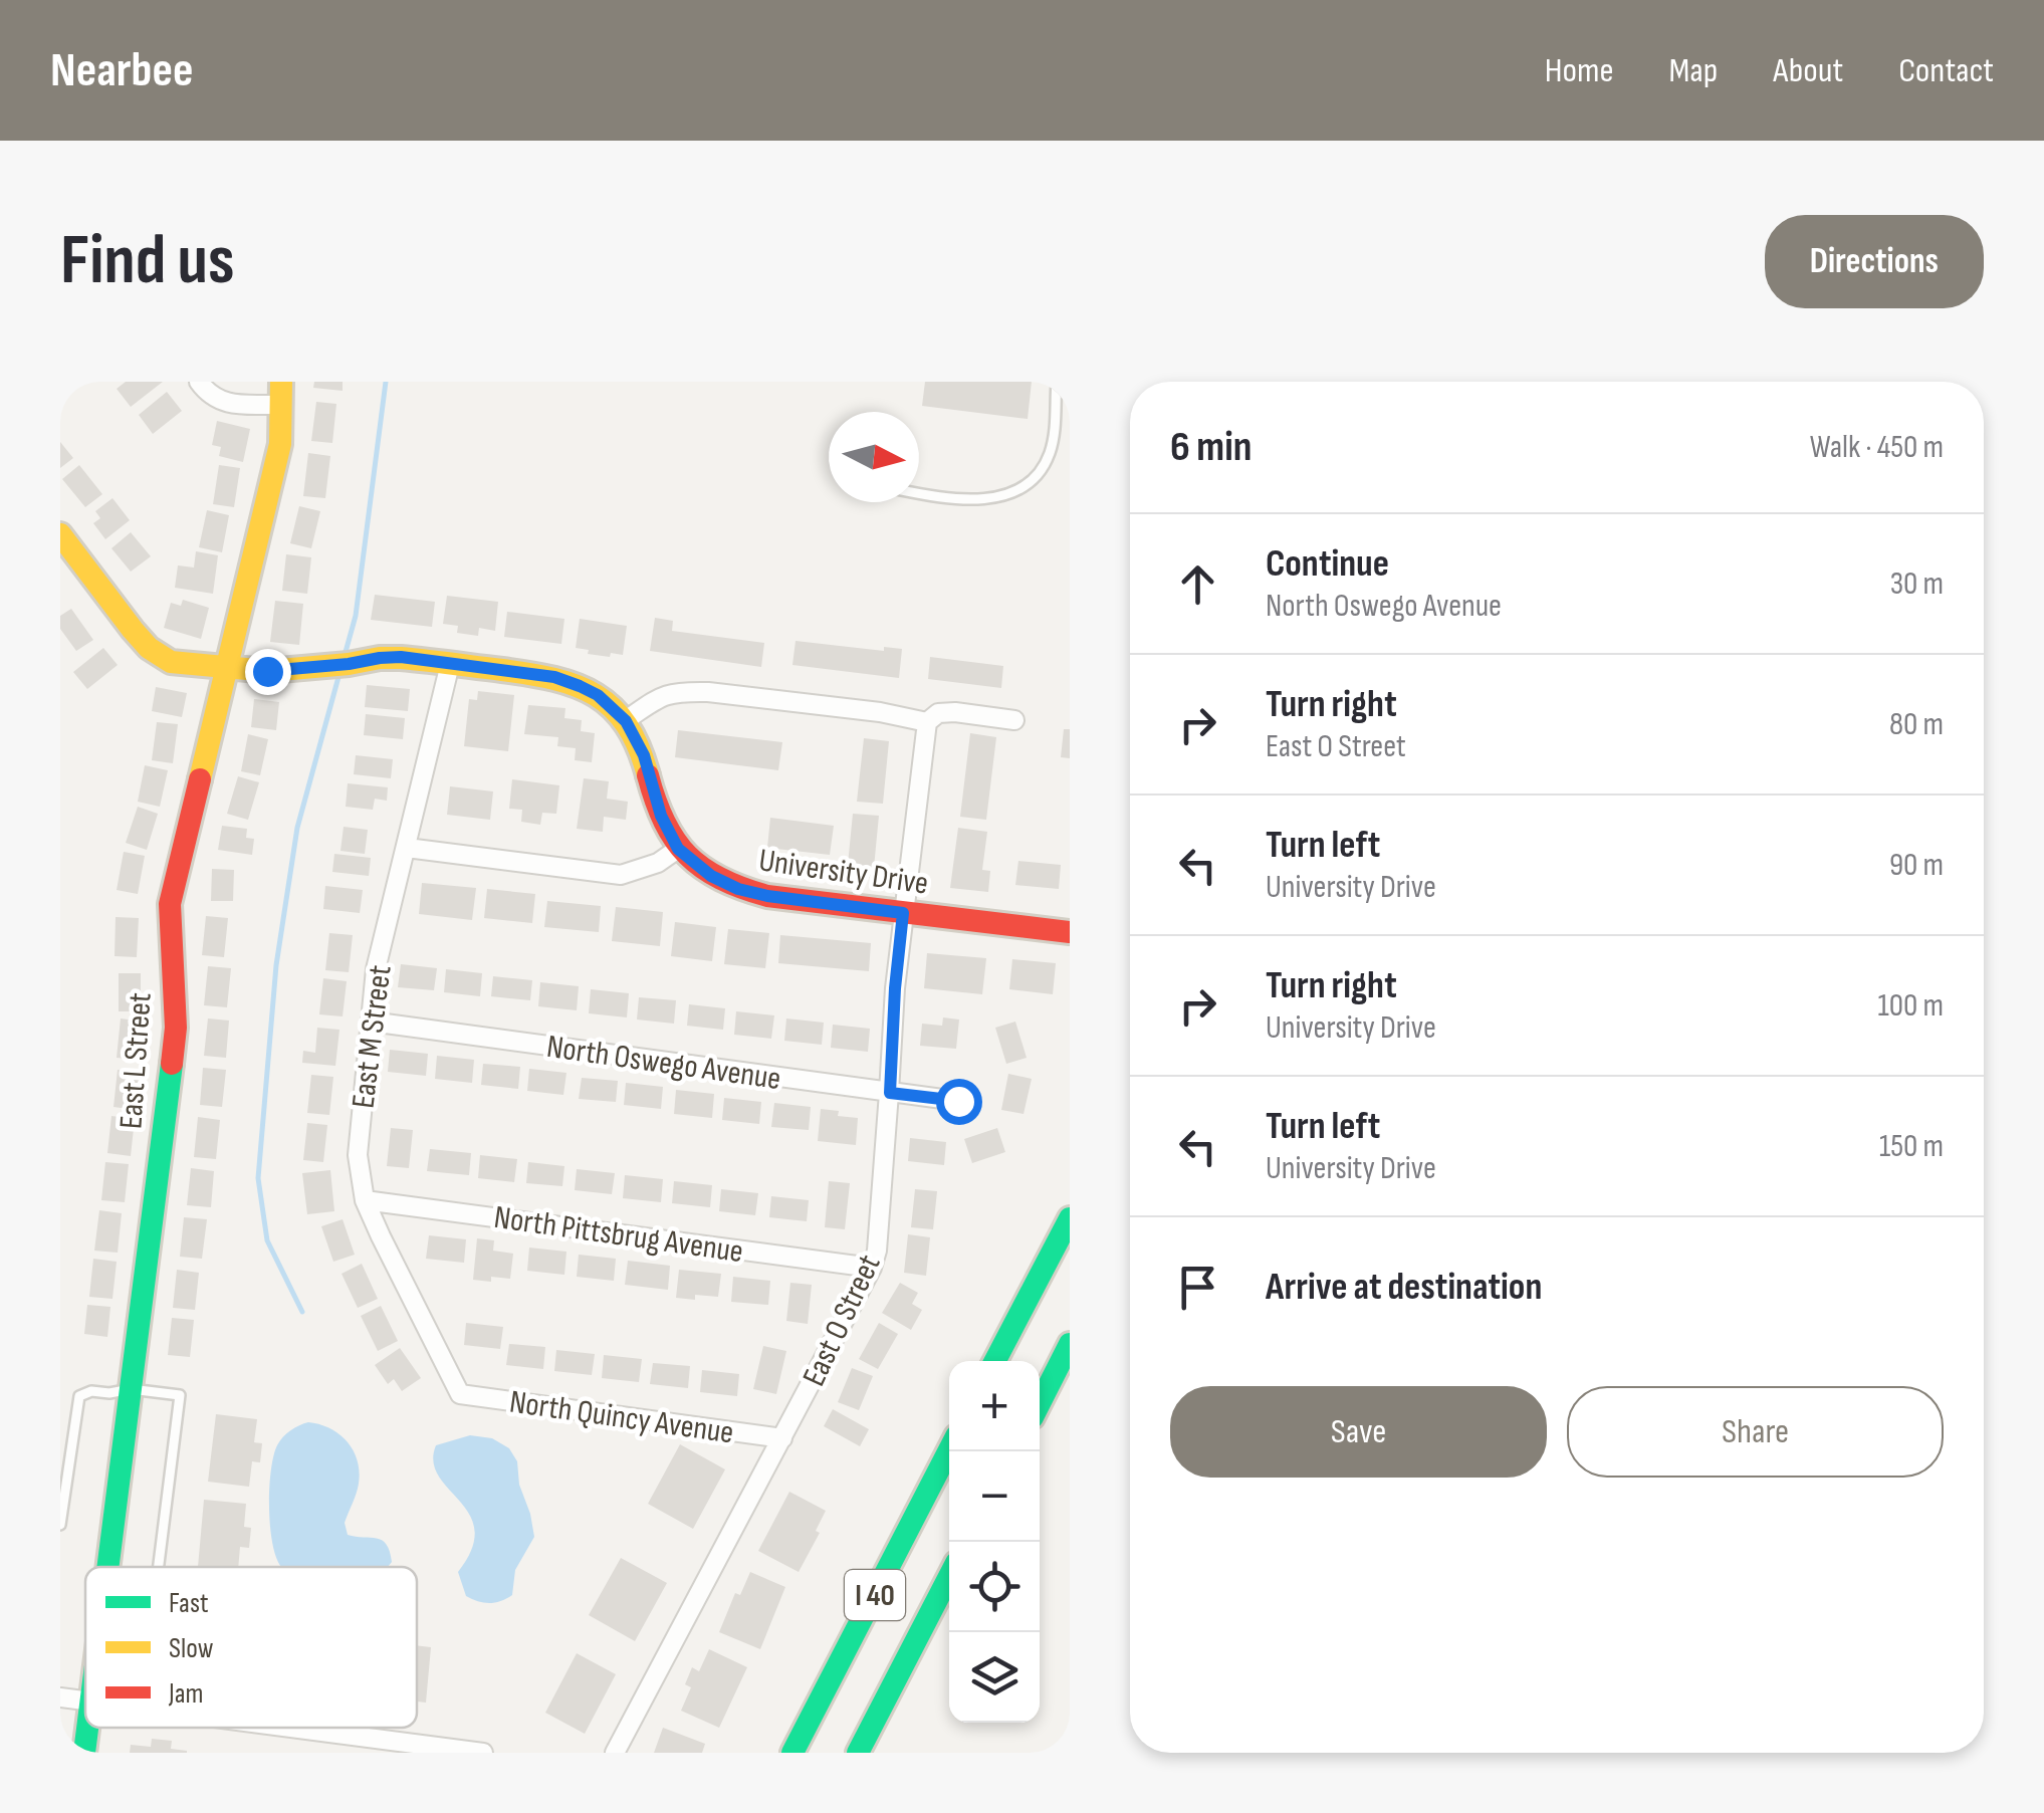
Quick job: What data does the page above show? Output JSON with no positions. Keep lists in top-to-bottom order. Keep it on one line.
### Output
{"streets":{"main road":["University Drive","East L Street","I 40"],"street":["East M Street","North Oswego Avenue","North Pittsbrug Avenue","East O Street","North Quincy Avenue"]},"crossings":[["University Drive","East M Street"],["University Drive","East L Street"],["University Drive","East O Street"],["East M Street","North Oswego Avenue"],["East M Street","North Pittsbrug Avenue"],["East M Street","North Quincy Avenue"],["North Oswego Avenue","East O Street"],["North Pittsbrug Avenue","East O Street"],["East O Street","North Quincy Avenue"]],"legend":["Fast","Slow","Jam"],"north":"right","page":{"header":"Nearbee","nav":["Home","Map","About","Contact"],"buttons":["Directions",["Save","Share"]],"title":"Find us","heading":["6 min","Walk · 450 m"],"list":[["Continue","North Oswego Avenue","30 m"],["Turn right","East O Street","80 m"],["Turn left","University Drive","90 m"],["Turn right","University Drive","100 m"],["Turn left","University Drive","150 m"],"Arrive at destination"],"map_buttons":["+","−"]}}
